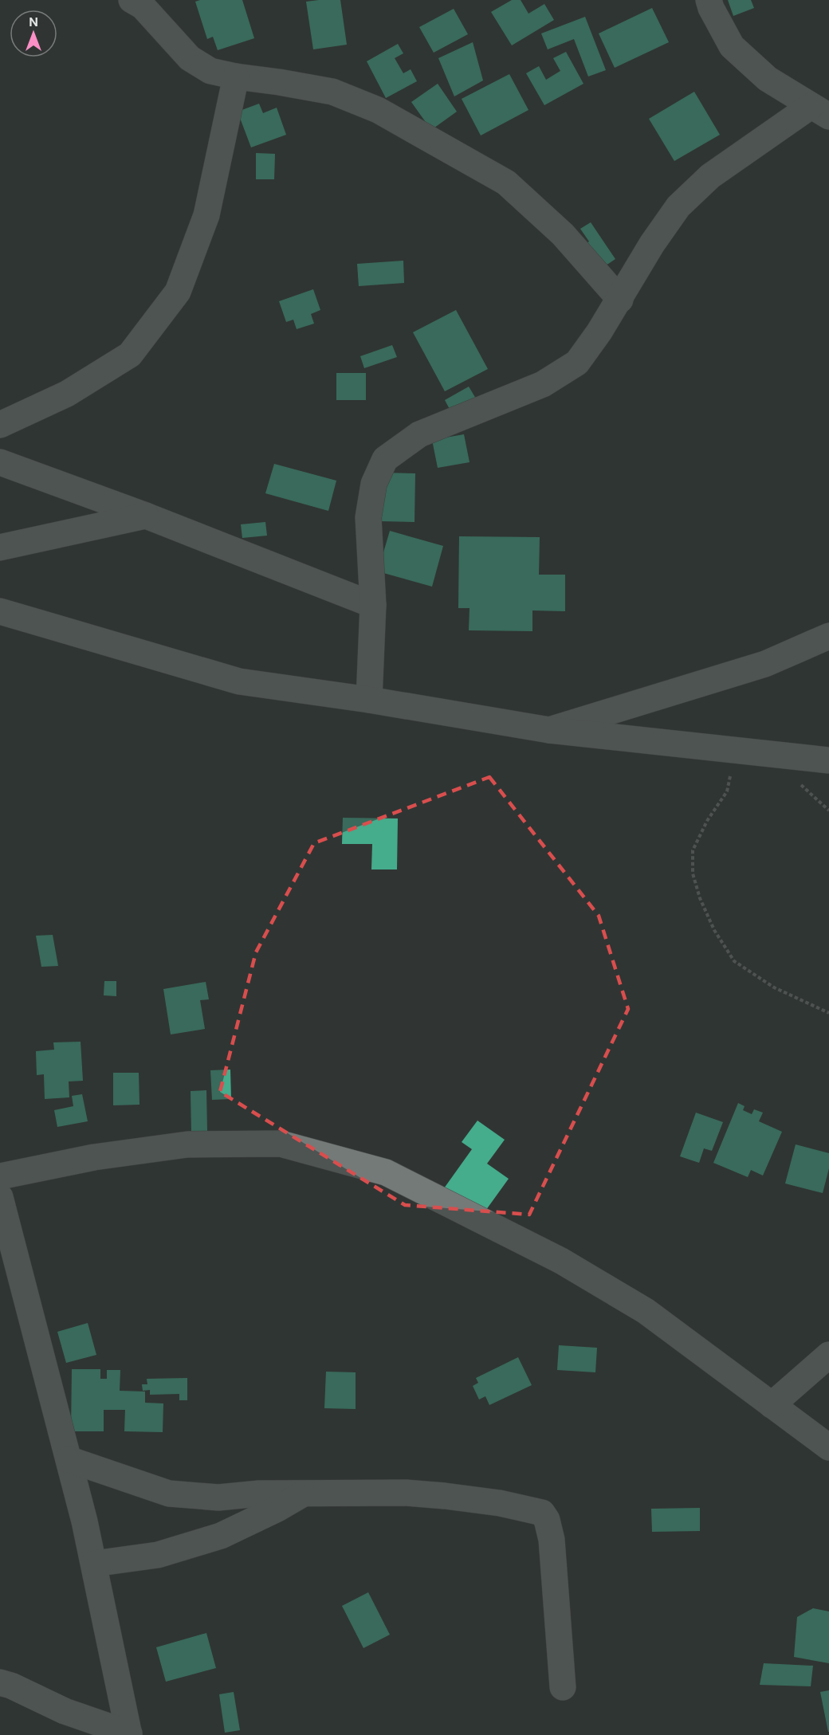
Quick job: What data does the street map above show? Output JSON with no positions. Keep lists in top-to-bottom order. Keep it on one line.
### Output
{"north":"top"}
